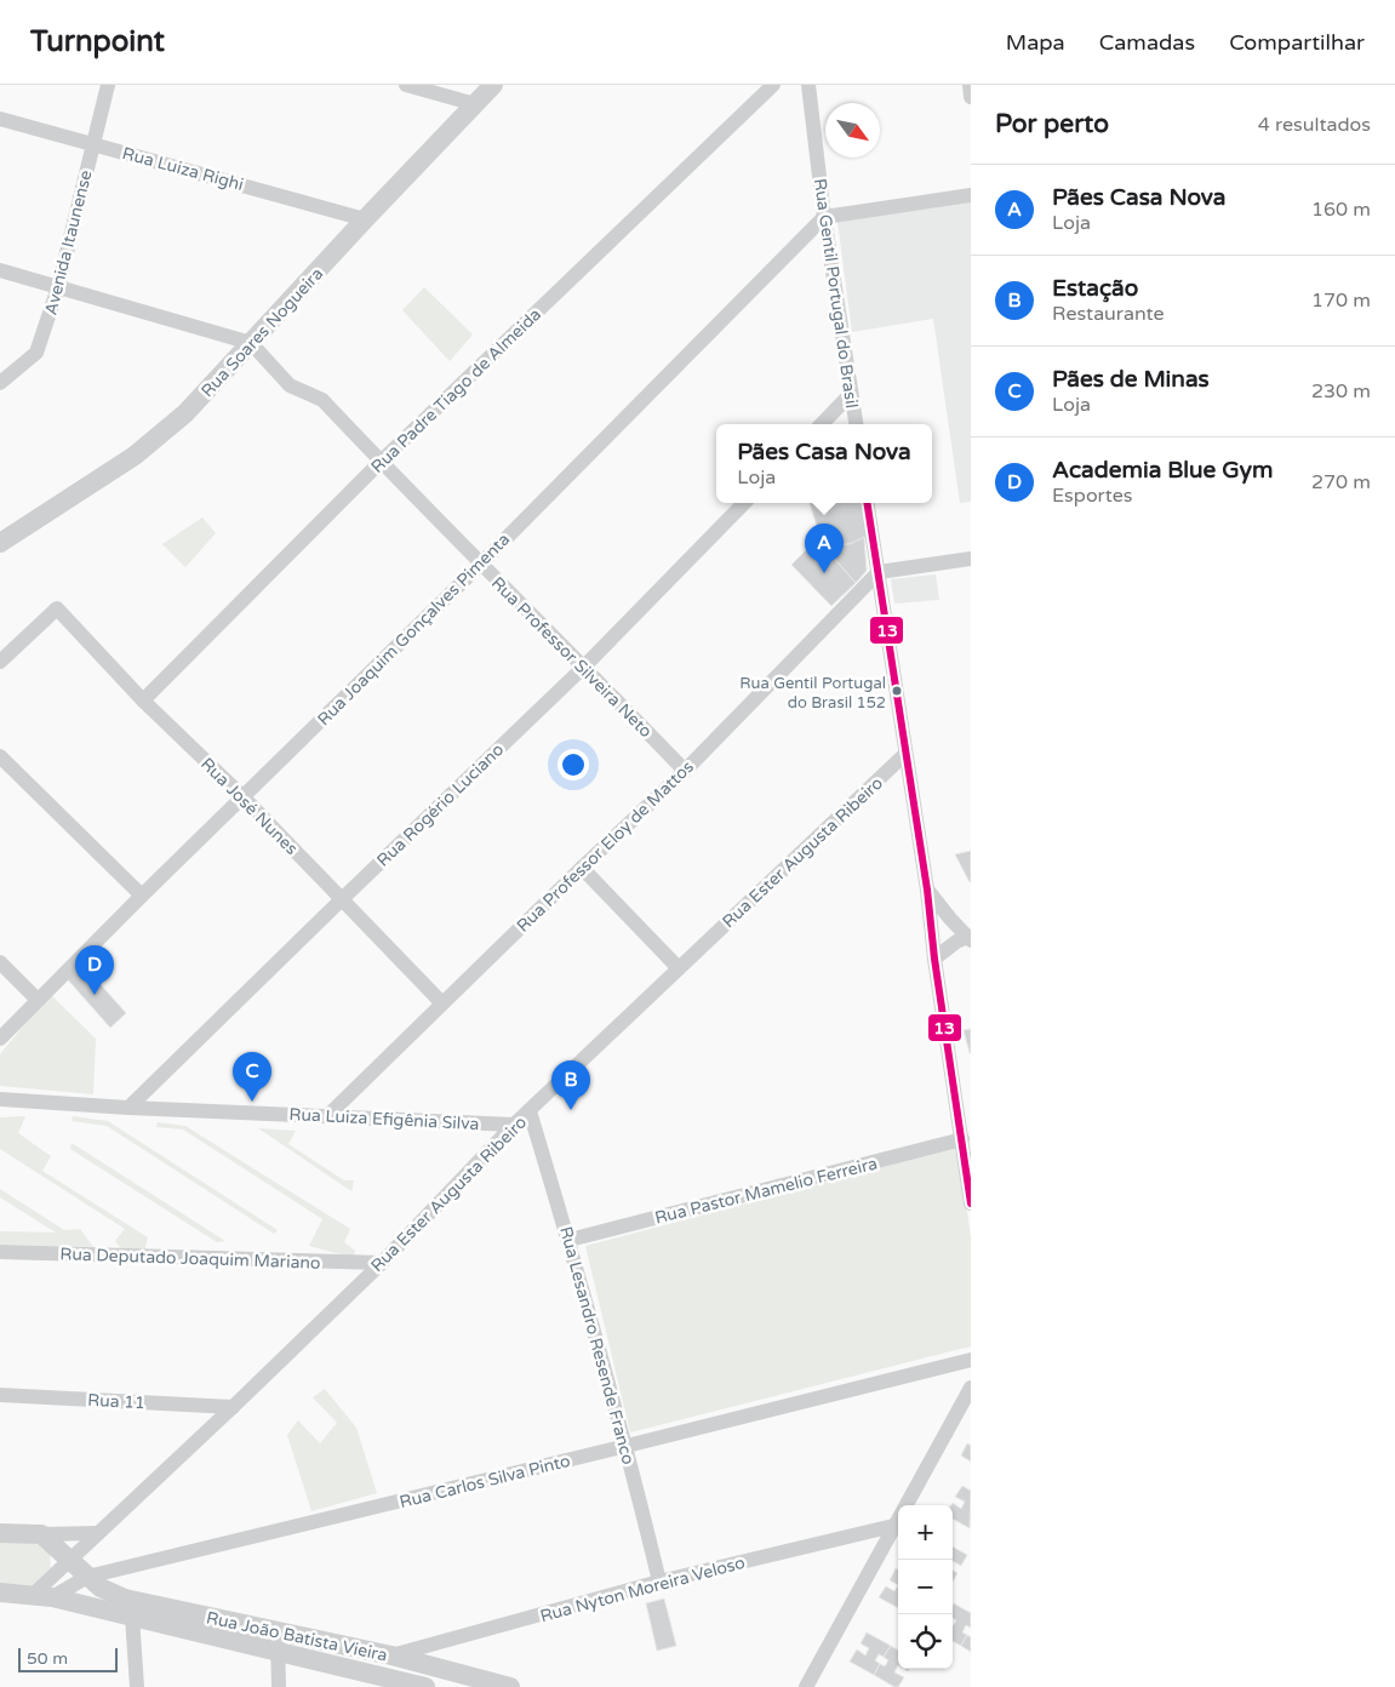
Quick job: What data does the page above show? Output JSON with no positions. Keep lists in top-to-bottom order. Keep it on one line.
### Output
{"streets":{"street":["Rua Luiza Righi","Avenida Itaunense","Rua Gentil Portugal do Brasil","Rua Soares Nogueira","Rua Padre Tiago de Almeida","Rua Joaquim Gonçalves Pimenta","Rua Professor Silveira Neto","Rua Rogério Luciano","Rua José Nunes","Rua Professor Eloy de Mattos","Rua Ester Augusta Ribeiro","Rua Luiza Efigênia Silva","Rua Pastor Mamelio Ferreira","Rua Deputado Joaquim Mariano","Rua Lesandro Resende Franco","Rua 11","Rua Carlos Silva Pinto","Rua Nyton Moreira Veloso","Rua João Batista Vieira"]},"crossings":[["Rua Luiza Righi","Avenida Itaunense"],["Rua Luiza Righi","Rua Soares Nogueira"],["Rua Gentil Portugal do Brasil","Rua Joaquim Gonçalves Pimenta"],["Rua Soares Nogueira","Rua Professor Silveira Neto"],["Rua Padre Tiago de Almeida","Rua Professor Silveira Neto"],["Rua Padre Tiago de Almeida","Rua José Nunes"],["Rua Joaquim Gonçalves Pimenta","Rua Professor Silveira Neto"],["Rua Joaquim Gonçalves Pimenta","Rua José Nunes"],["Rua Professor Silveira Neto","Rua Rogério Luciano"],["Rua Professor Silveira Neto","Rua Professor Eloy de Mattos"],["Rua Rogério Luciano","Rua José Nunes"],["Rua Rogério Luciano","Rua Luiza Efigênia Silva"],["Rua José Nunes","Rua Professor Eloy de Mattos"],["Rua Professor Eloy de Mattos","Rua Luiza Efigênia Silva"],["Rua Ester Augusta Ribeiro","Rua Luiza Efigênia Silva"],["Rua Ester Augusta Ribeiro","Rua Deputado Joaquim Mariano"],["Rua Ester Augusta Ribeiro","Rua Lesandro Resende Franco"],["Rua Ester Augusta Ribeiro","Rua 11"],["Rua Ester Augusta Ribeiro","Rua João Batista Vieira"],["Rua Pastor Mamelio Ferreira","Rua Lesandro Resende Franco"],["Rua Lesandro Resende Franco","Rua Carlos Silva Pinto"],["Rua Lesandro Resende Franco","Rua Nyton Moreira Veloso"],["Rua Carlos Silva Pinto","Rua João Batista Vieira"],["Rua Nyton Moreira Veloso","Rua João Batista Vieira"]],"places":["Rua Gentil Portugal do Brasil 152"],"lines":["transit line 13"],"scale_bar":"50 m","north":"bottom right","page":{"header":"Turnpoint","nav":["Mapa","Camadas","Compartilhar"],"heading":["Por perto","4 resultados"],"list":[{"mark":"A","name":"Pães Casa Nova","note":"Loja","value":"160 m"},{"mark":"B","name":"Estação","note":"Restaurante","value":"170 m"},{"mark":"C","name":"Pães de Minas","note":"Loja","value":"230 m"},{"mark":"D","name":"Academia Blue Gym","note":"Esportes","value":"270 m"}],"popup":["Pães Casa Nova","Loja"],"pins":["A","D","C","B"],"map_buttons":["+","−"],"scale":"50 m"}}
